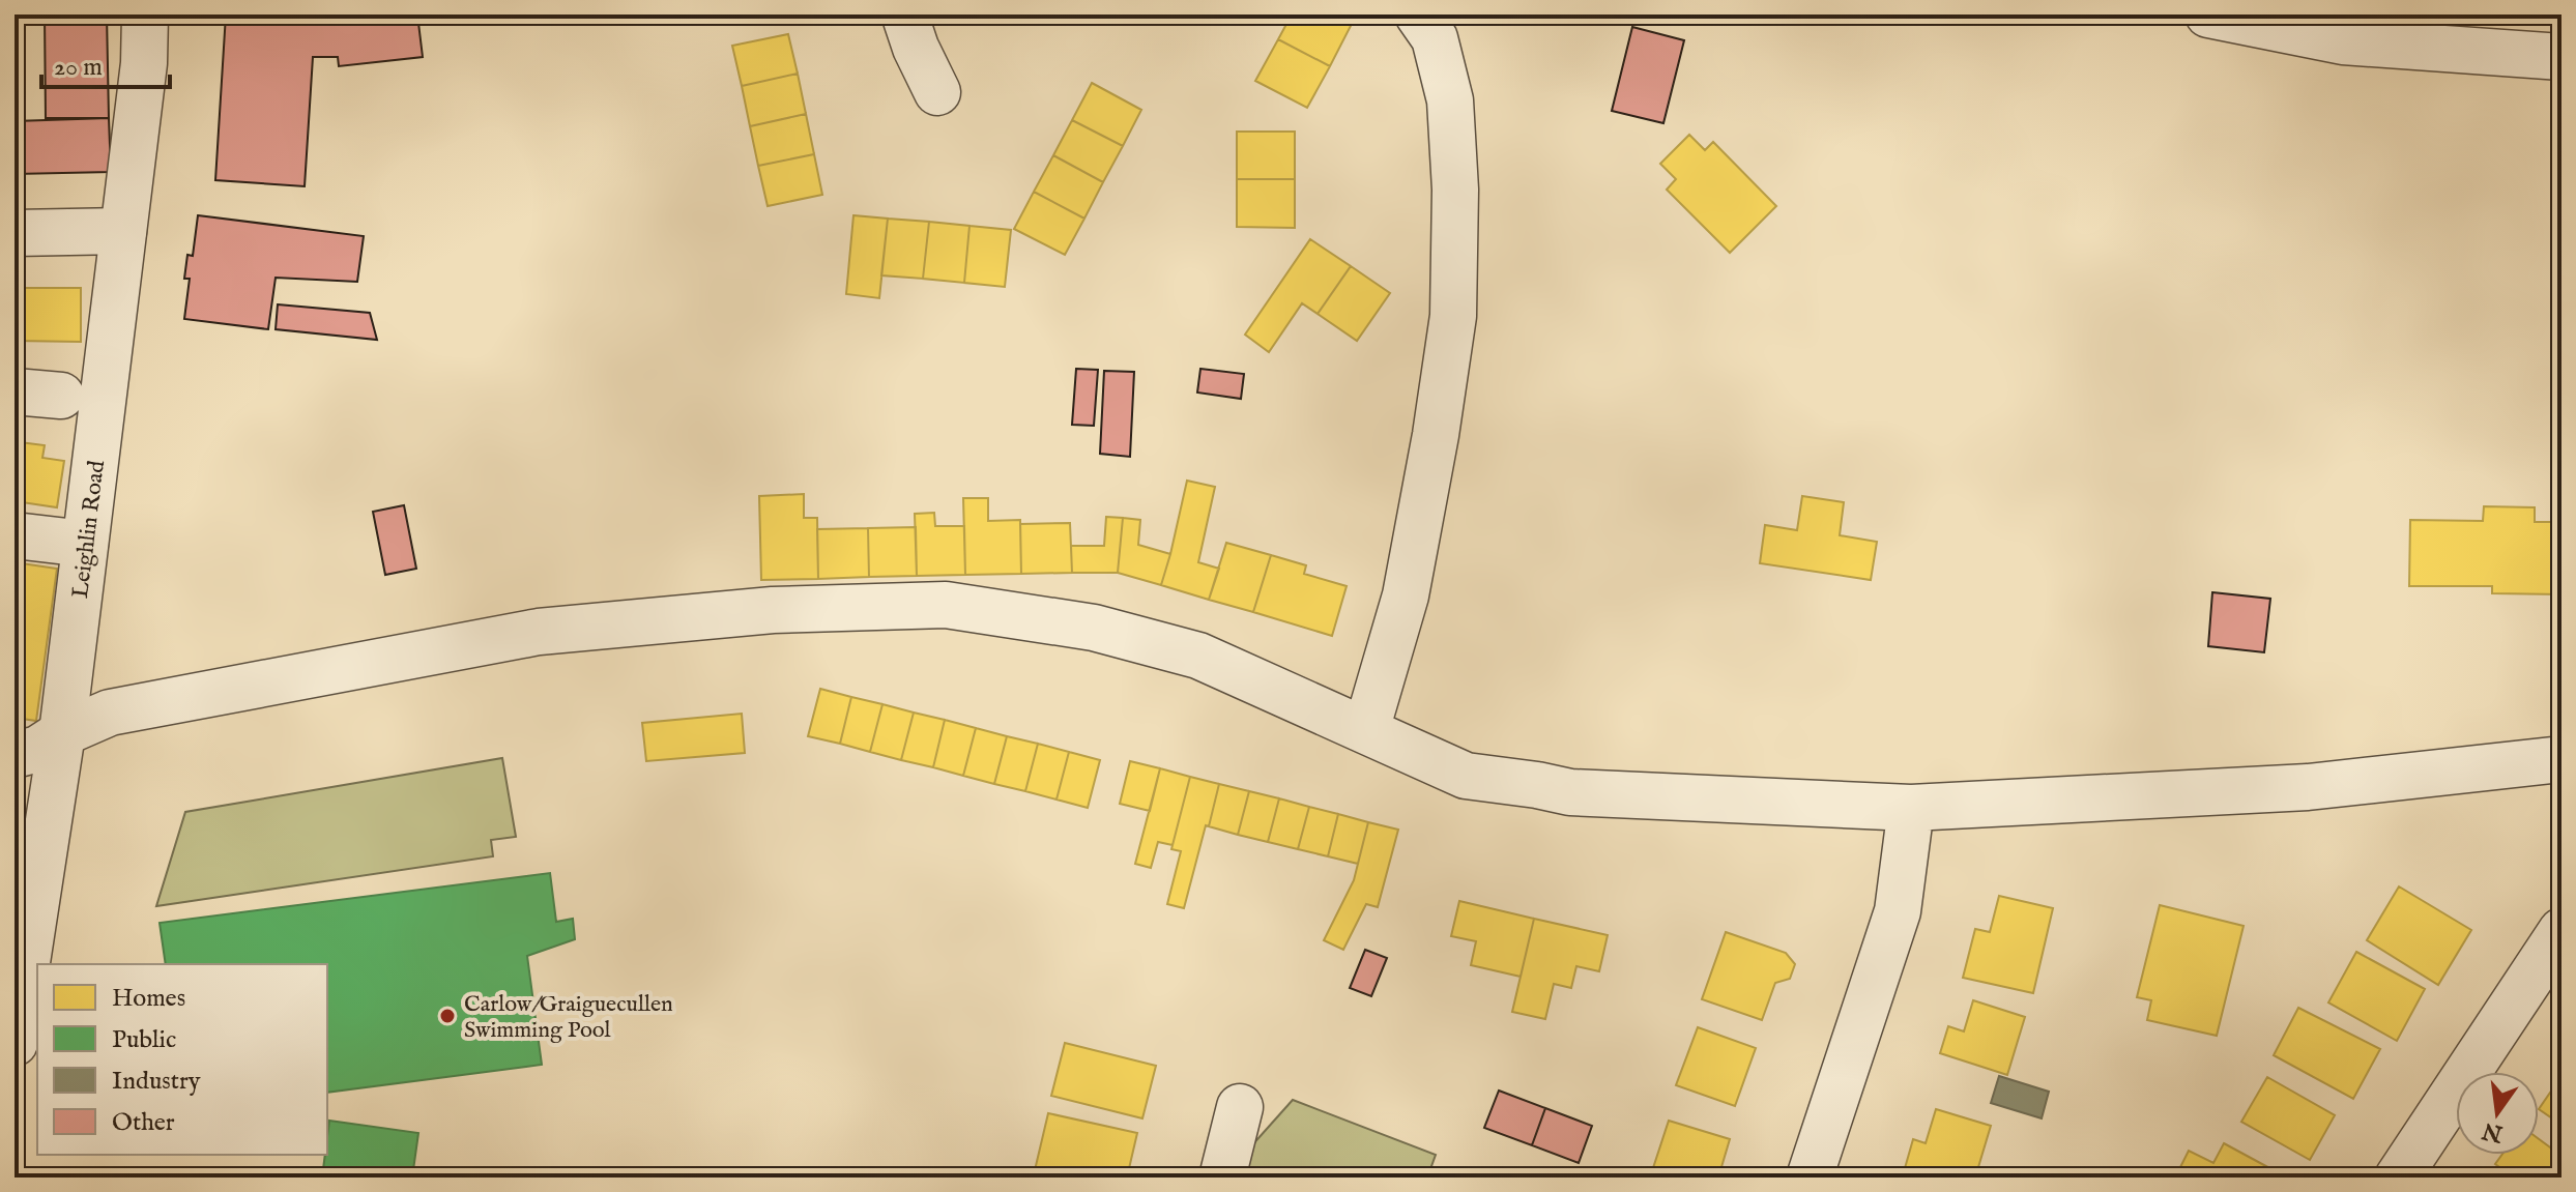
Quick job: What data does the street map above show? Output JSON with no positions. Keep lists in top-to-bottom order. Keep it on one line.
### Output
{"streets":{"street":["Leighlin Road"]},"places":["Carlow/Graiguecullen Swimming Pool"],"legend":["Homes","Public","Industry","Other"],"scale_bar":"20 m","north":"bottom"}
